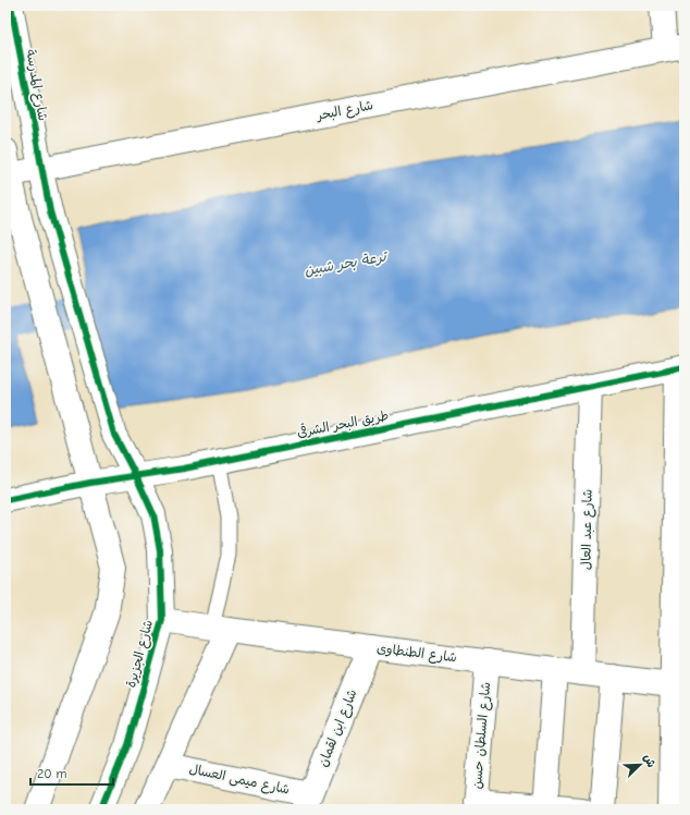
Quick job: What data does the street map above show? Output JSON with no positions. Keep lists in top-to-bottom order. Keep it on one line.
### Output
{"streets":{"street":["شارع المدرسة","شارع البحر","طريق البحر الشرقى","شارع عبد العال","شارع الطنطاوى","شارع الجزيرة","شارع ابن لقمان","شارع السلطان حسن","شارع ميمى العسال"]},"crossings":[["شارع المدرسة","شارع البحر"],["شارع المدرسة","شارع الجزيرة"],["طريق البحر الشرقى","شارع عبد العال"],["طريق البحر الشرقى","شارع الجزيرة"],["شارع عبد العال","شارع الطنطاوى"],["شارع الطنطاوى","شارع الجزيرة"],["شارع الطنطاوى","شارع ابن لقمان"],["شارع الطنطاوى","شارع السلطان حسن"],["شارع ابن لقمان","شارع ميمى العسال"]],"water":["ترعة بحر شبين"],"scale_bar":"20 m","north":"top right"}
